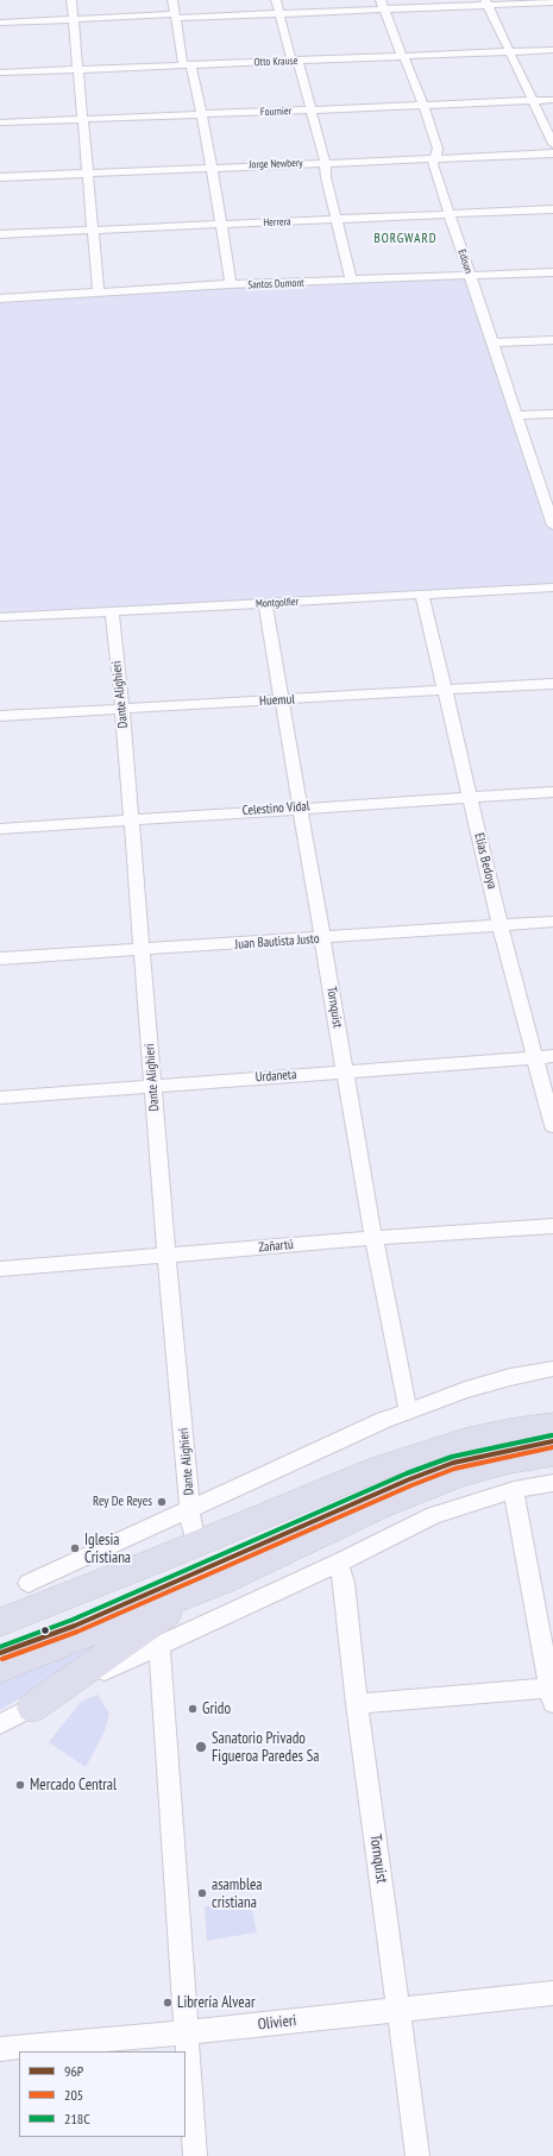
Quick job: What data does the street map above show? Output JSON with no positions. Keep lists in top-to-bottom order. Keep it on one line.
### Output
{"streets":{"street":["Otto Krause","Fournier","Jorge Newbery","Herrera","Edison","Santos Dumont","Montgolfier","Dante Alighieri","Huemul","Celestino Vidal","Elías Bedoya","Juan Bautista Justo","Tornquist","Urdaneta","Zañartú","Olivieri"]},"crossings":[["Otto Krause","Edison"],["Fournier","Edison"],["Jorge Newbery","Edison"],["Herrera","Edison"],["Edison","Santos Dumont"],["Montgolfier","Dante Alighieri"],["Montgolfier","Elías Bedoya"],["Montgolfier","Tornquist"],["Dante Alighieri","Huemul"],["Dante Alighieri","Celestino Vidal"],["Dante Alighieri","Juan Bautista Justo"],["Dante Alighieri","Urdaneta"],["Dante Alighieri","Zañartú"],["Huemul","Elías Bedoya"],["Huemul","Tornquist"],["Celestino Vidal","Elías Bedoya"],["Celestino Vidal","Tornquist"],["Elías Bedoya","Juan Bautista Justo"],["Elías Bedoya","Urdaneta"],["Juan Bautista Justo","Tornquist"],["Tornquist","Urdaneta"],["Tornquist","Zañartú"],["Tornquist","Olivieri"]],"districts":["BORGWARD"],"places":["Rey De Reyes","Iglesia Cristiana","Grido","Sanatorio Privado Figueroa Paredes Sa","Mercado Central","asamblea cristiana","Librería Alvear"],"lines":["transit line 218C","transit line 96P","transit line 205"],"legend":["96P","205","218C"]}
